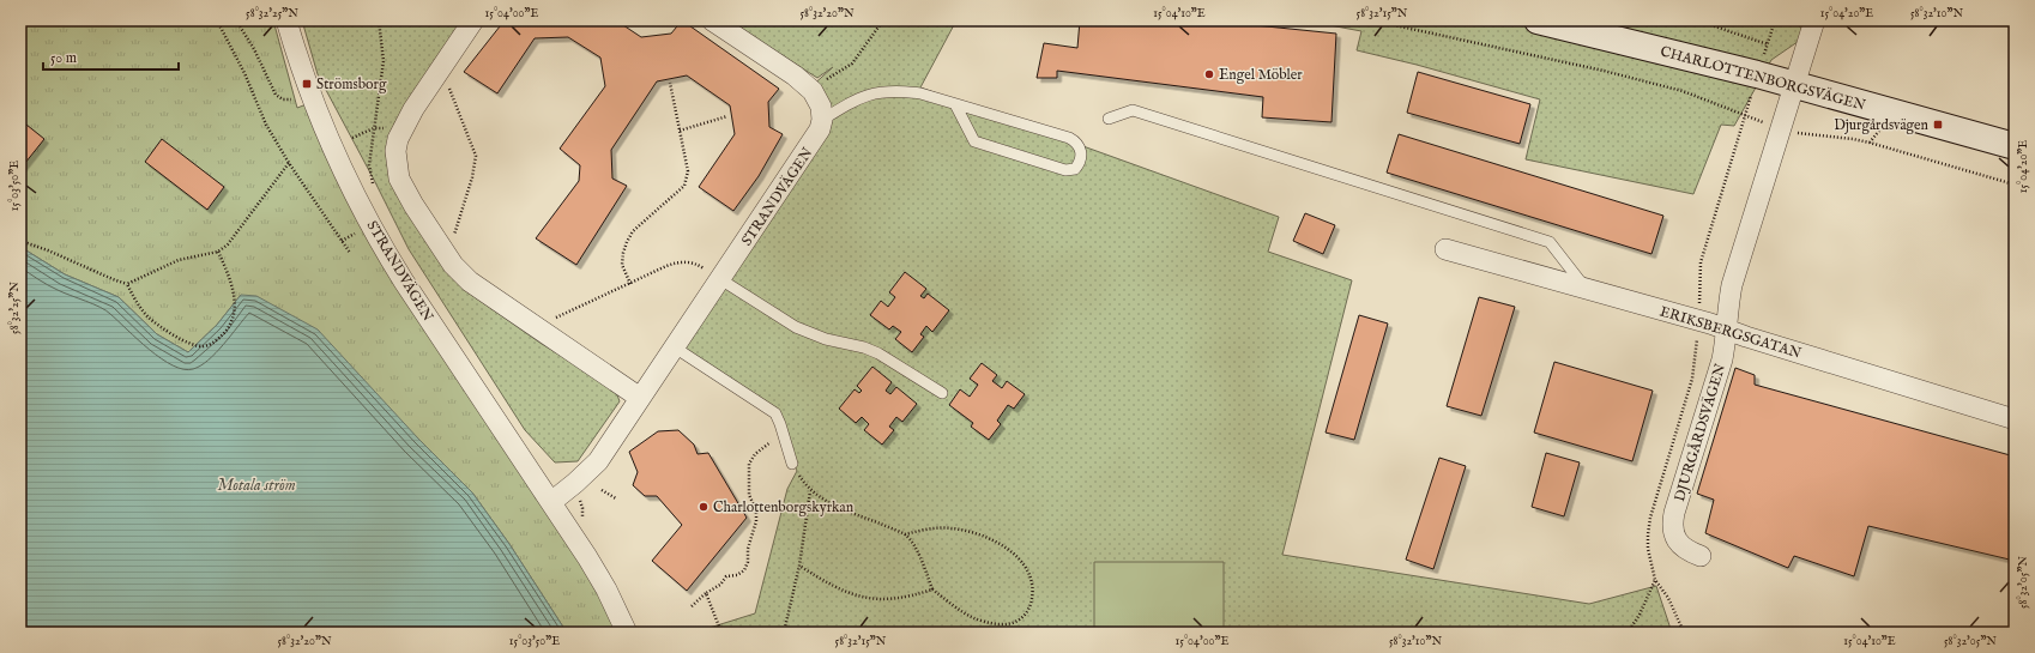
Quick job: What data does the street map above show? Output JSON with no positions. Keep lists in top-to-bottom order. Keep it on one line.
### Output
{"streets":{"main road":["CHARLOTTENBORGSVÄGEN"],"street":["STRANDVÄGEN","ERIKSBERGSGATAN","DJURGÅRDSVÄGEN"]},"crossings":[["CHARLOTTENBORGSVÄGEN","DJURGÅRDSVÄGEN"],["ERIKSBERGSGATAN","DJURGÅRDSVÄGEN"]],"water":["Motala ström"],"places":{"other":["Engel Möbler","Charlottenborgskyrkan"],"transit":["Strömsborg","Djurgårdsvägen"]},"scale_bar":"50 m","coordinates":["58°32'25\"N","15°04'00\"E","58°32'20\"N","15°04'10\"E","58°32'15\"N","15°04'20\"E","58°32'10\"N","15°03'50\"E","58°32'05\"N"]}
